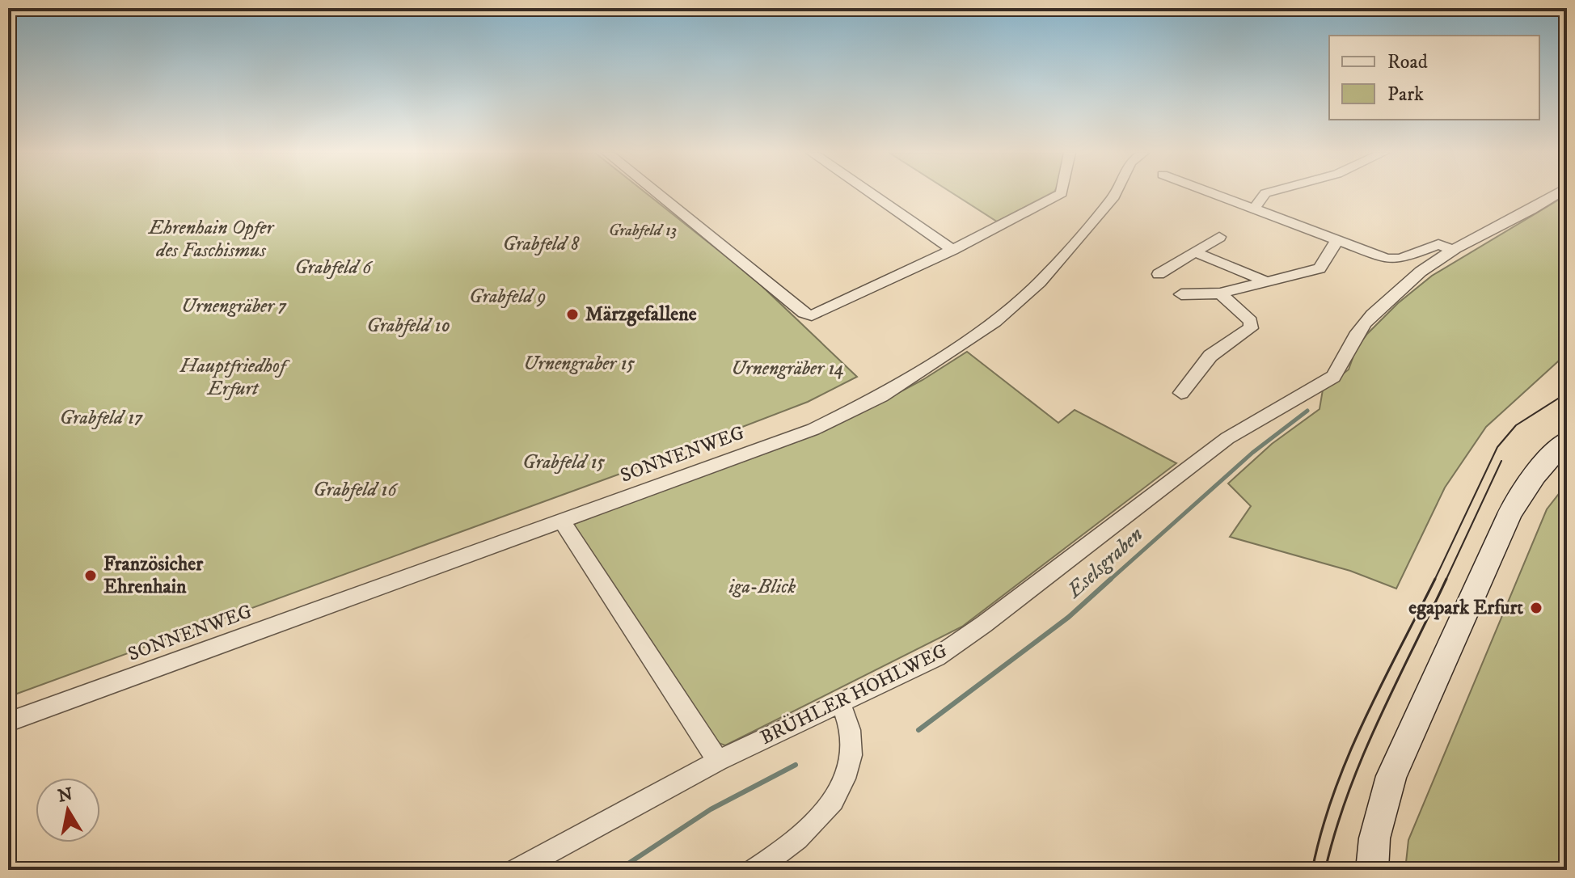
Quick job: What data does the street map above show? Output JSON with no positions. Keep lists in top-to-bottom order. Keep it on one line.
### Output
{"streets":{"street":["SONNENWEG","BRÜHLER HOHLWEG"]},"water":["Eselsgraben"],"parks":["Ehrenhain Opfer des Faschismus","Grabfeld 13","Grabfeld 8","Grabfeld 6","Grabfeld 9","Urnengräber 7","Grabfeld 10","Urnengraber 15","Hauptfriedhof Erfurt","Urnengräber 14","Grabfeld 17","Grabfeld 15","Grabfeld 16","iga-Blick"],"places":["Märzgefallene","Französicher Ehrenhain","egapark Erfurt"],"legend":["Road","Park"],"north":"top"}
